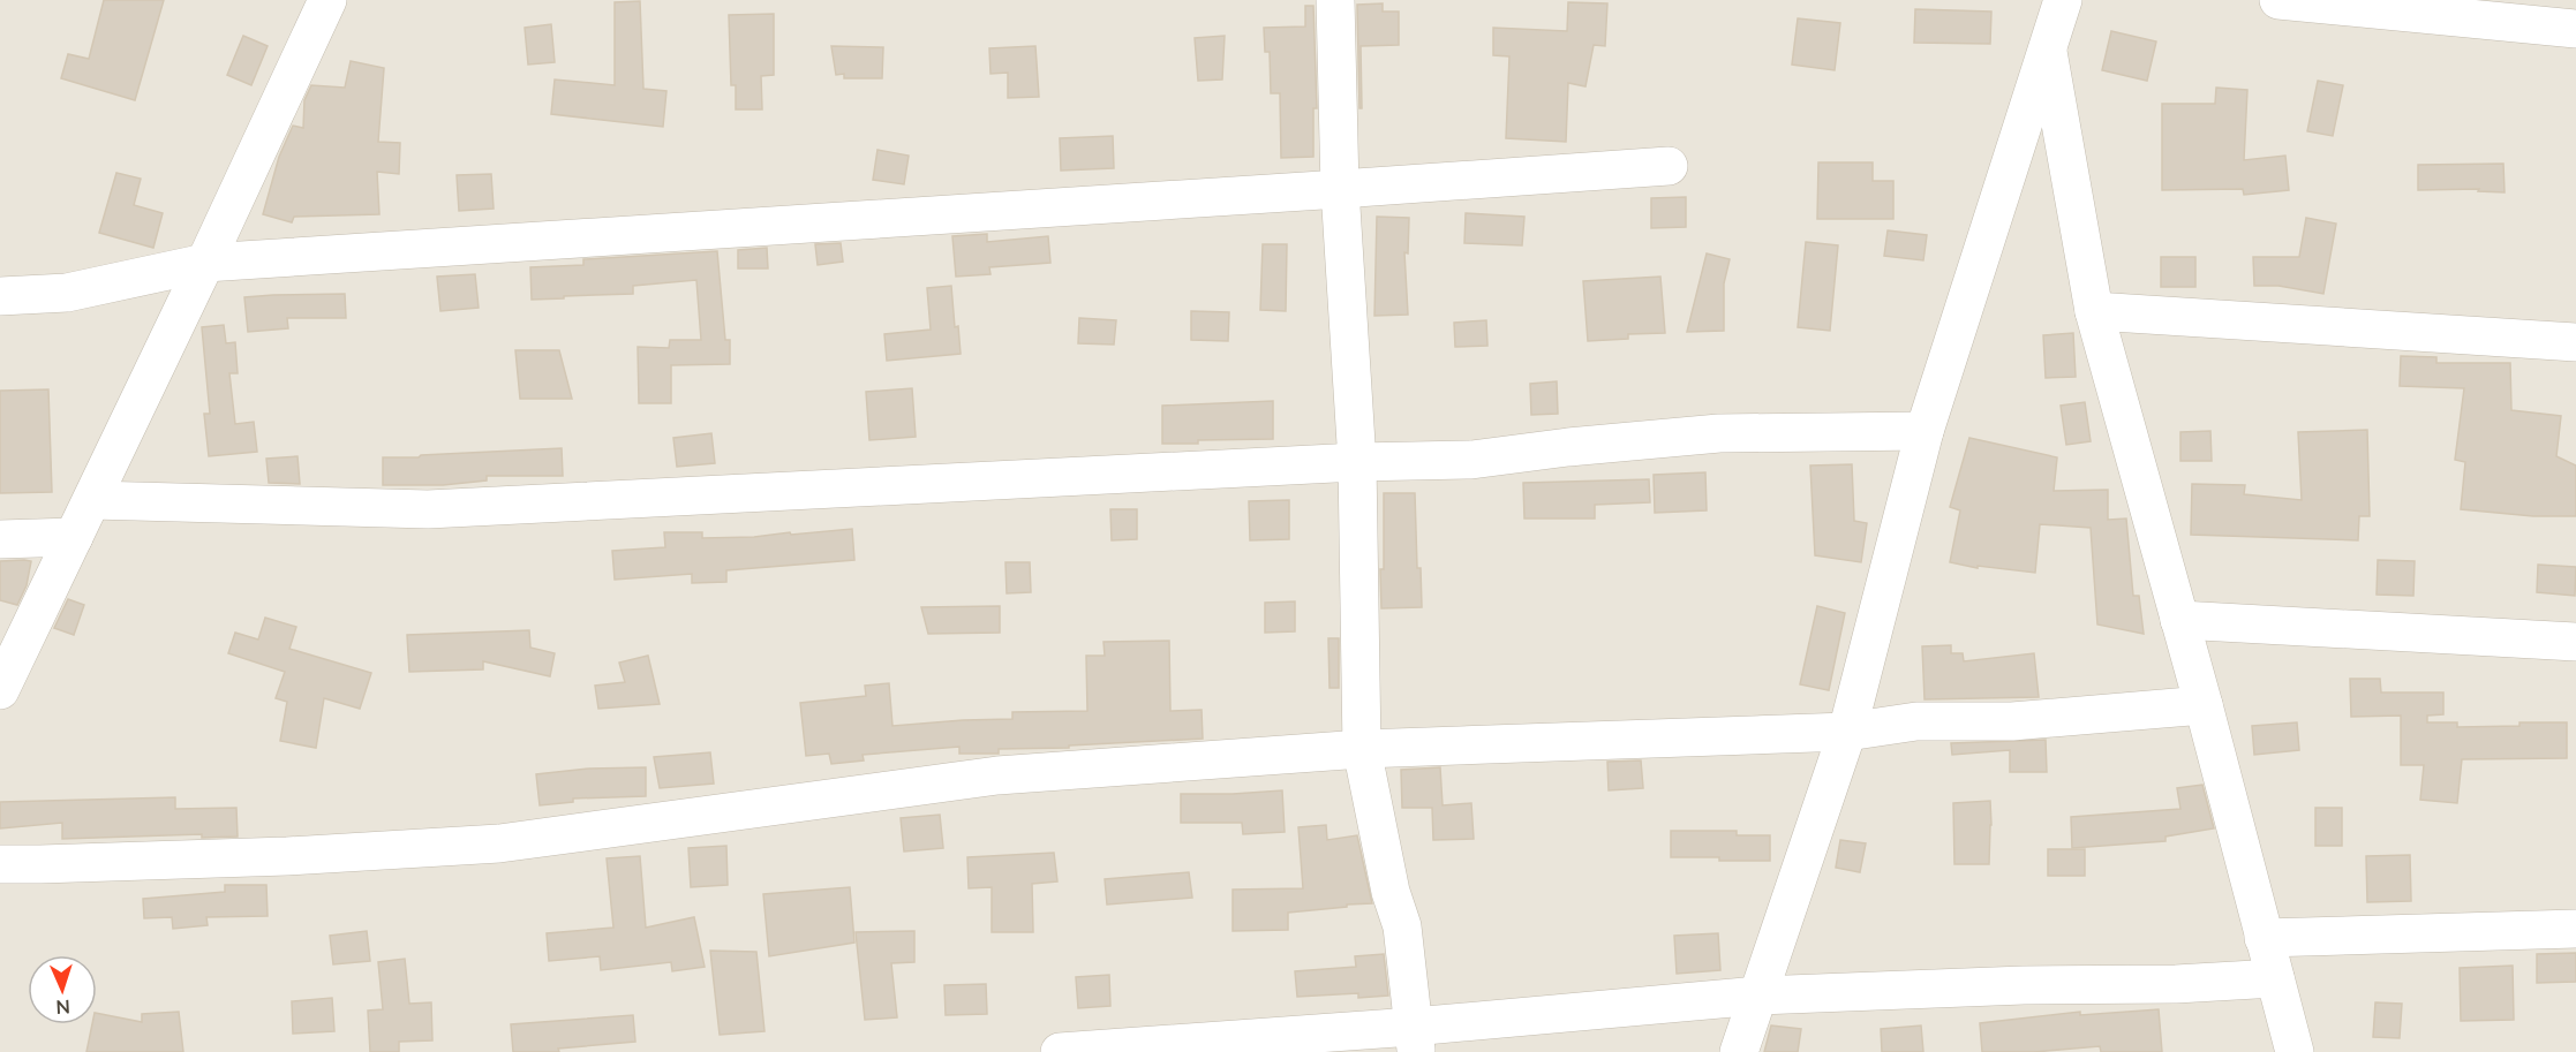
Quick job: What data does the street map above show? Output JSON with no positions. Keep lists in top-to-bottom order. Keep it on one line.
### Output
{"north":"bottom"}
